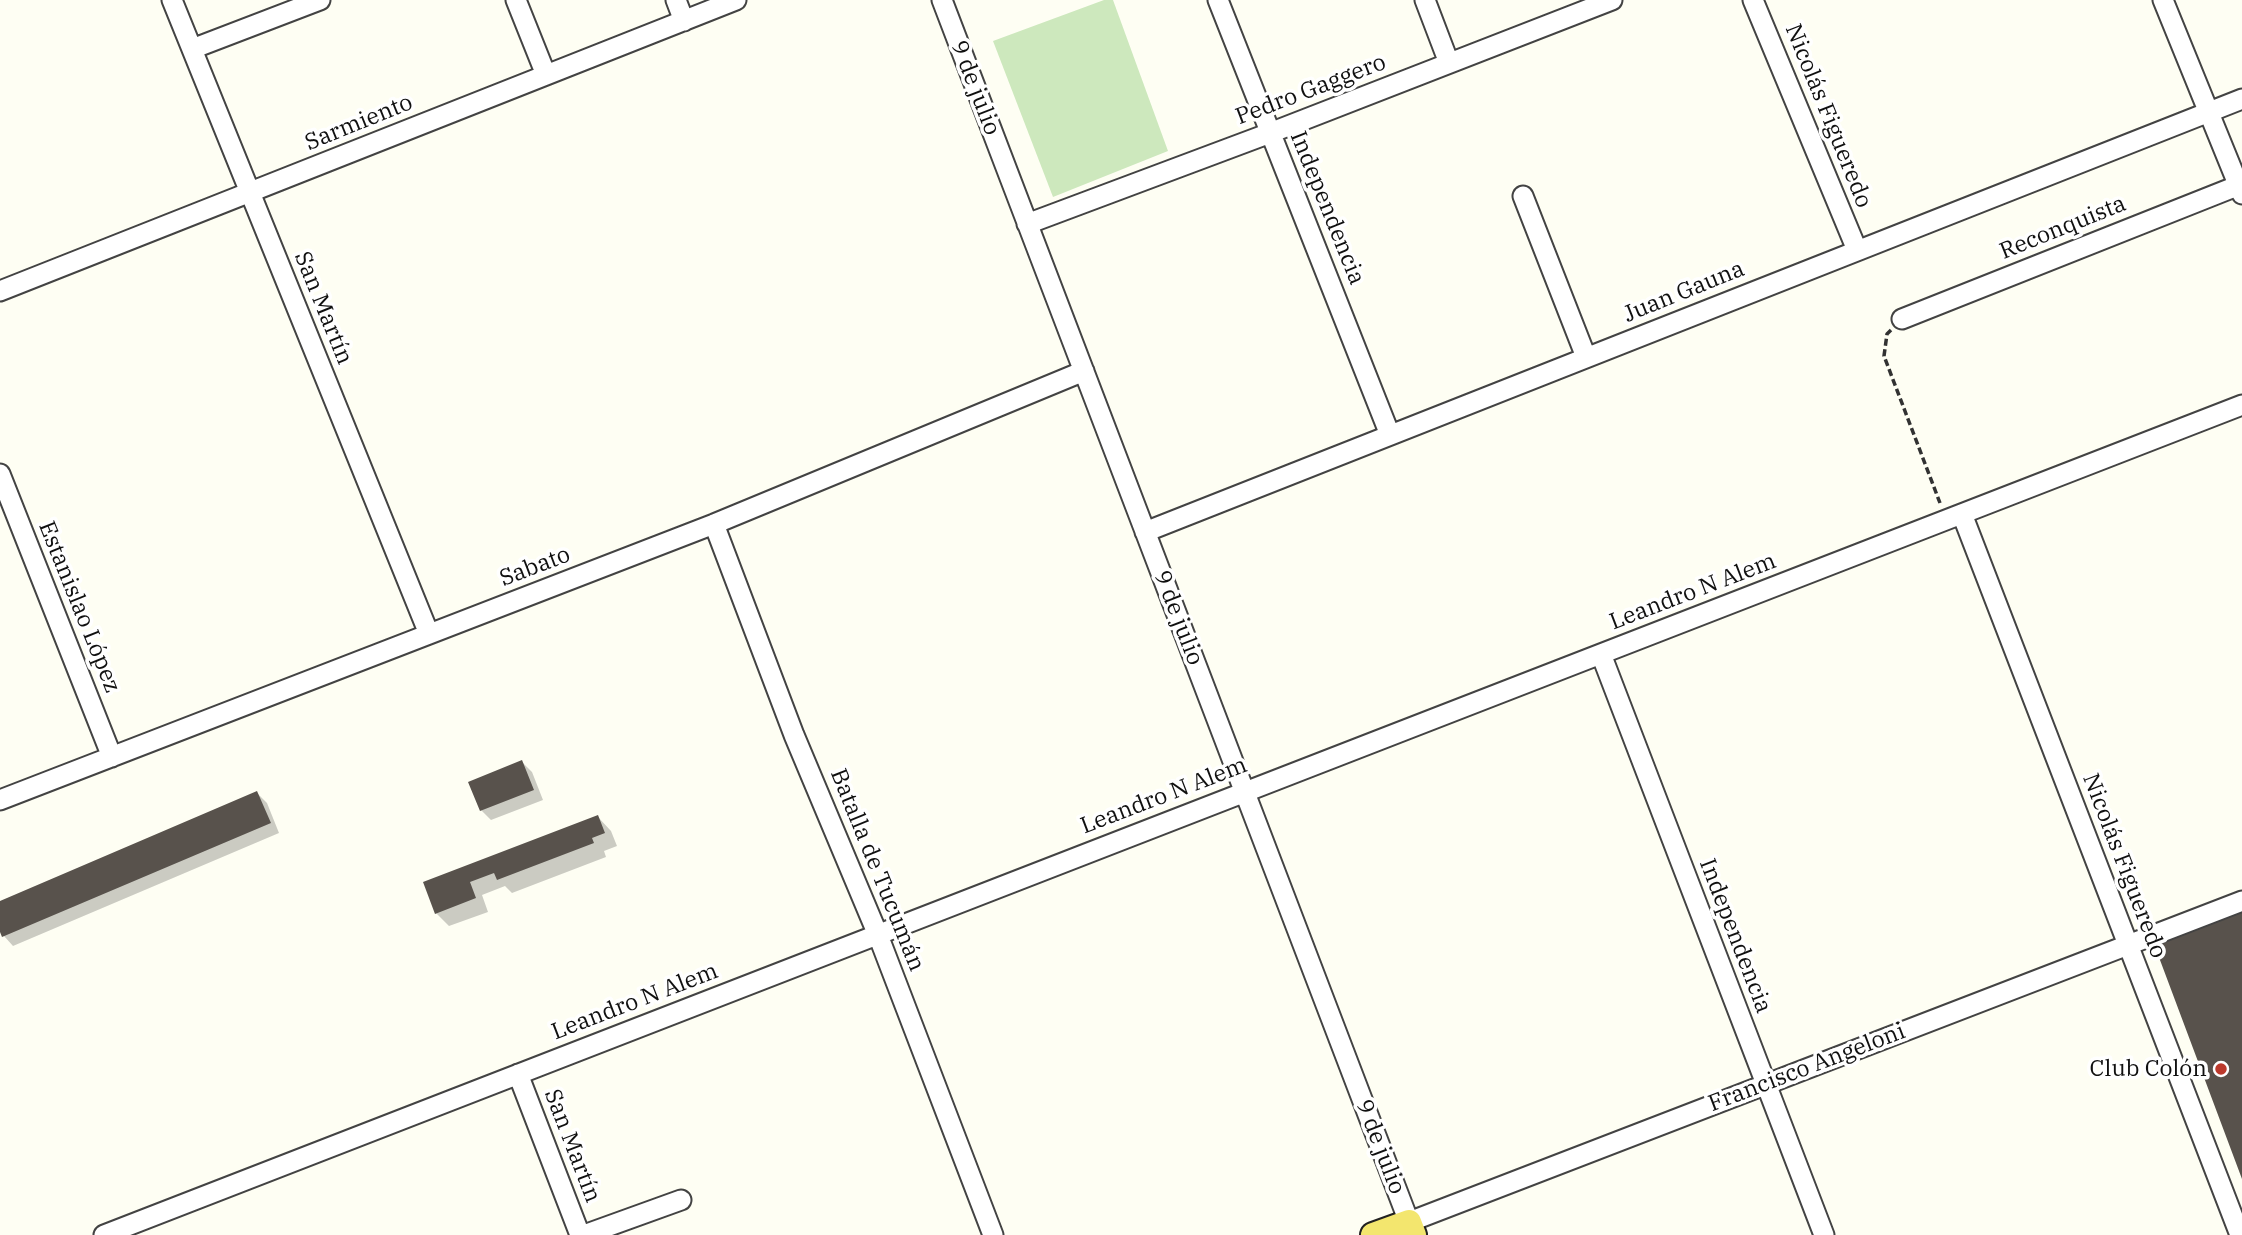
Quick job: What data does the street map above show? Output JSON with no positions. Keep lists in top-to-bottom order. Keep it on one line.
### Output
{"streets":{"main road":["Francisco Angeloni"],"street":["9 de julio","Pedro Gaggero","Nicolás Figueredo","Sarmiento","Independencia","Reconquista","Juan Gauna","San Martín","Sabato","Leandro N Alem","Estanislao López","Batalla de Tucumán"]},"crossings":[["9 de julio","Pedro Gaggero"],["9 de julio","Juan Gauna"],["9 de julio","Sabato"],["9 de julio","Leandro N Alem"],["9 de julio","Francisco Angeloni"],["Pedro Gaggero","Independencia"],["Nicolás Figueredo","Juan Gauna"],["Nicolás Figueredo","Leandro N Alem"],["Nicolás Figueredo","Francisco Angeloni"],["Sarmiento","San Martín"],["Independencia","Juan Gauna"],["Independencia","Leandro N Alem"],["Independencia","Francisco Angeloni"],["San Martín","Sabato"],["San Martín","Leandro N Alem"],["Sabato","Estanislao López"],["Sabato","Batalla de Tucumán"],["Leandro N Alem","Batalla de Tucumán"]],"places":["Club Colón"]}
